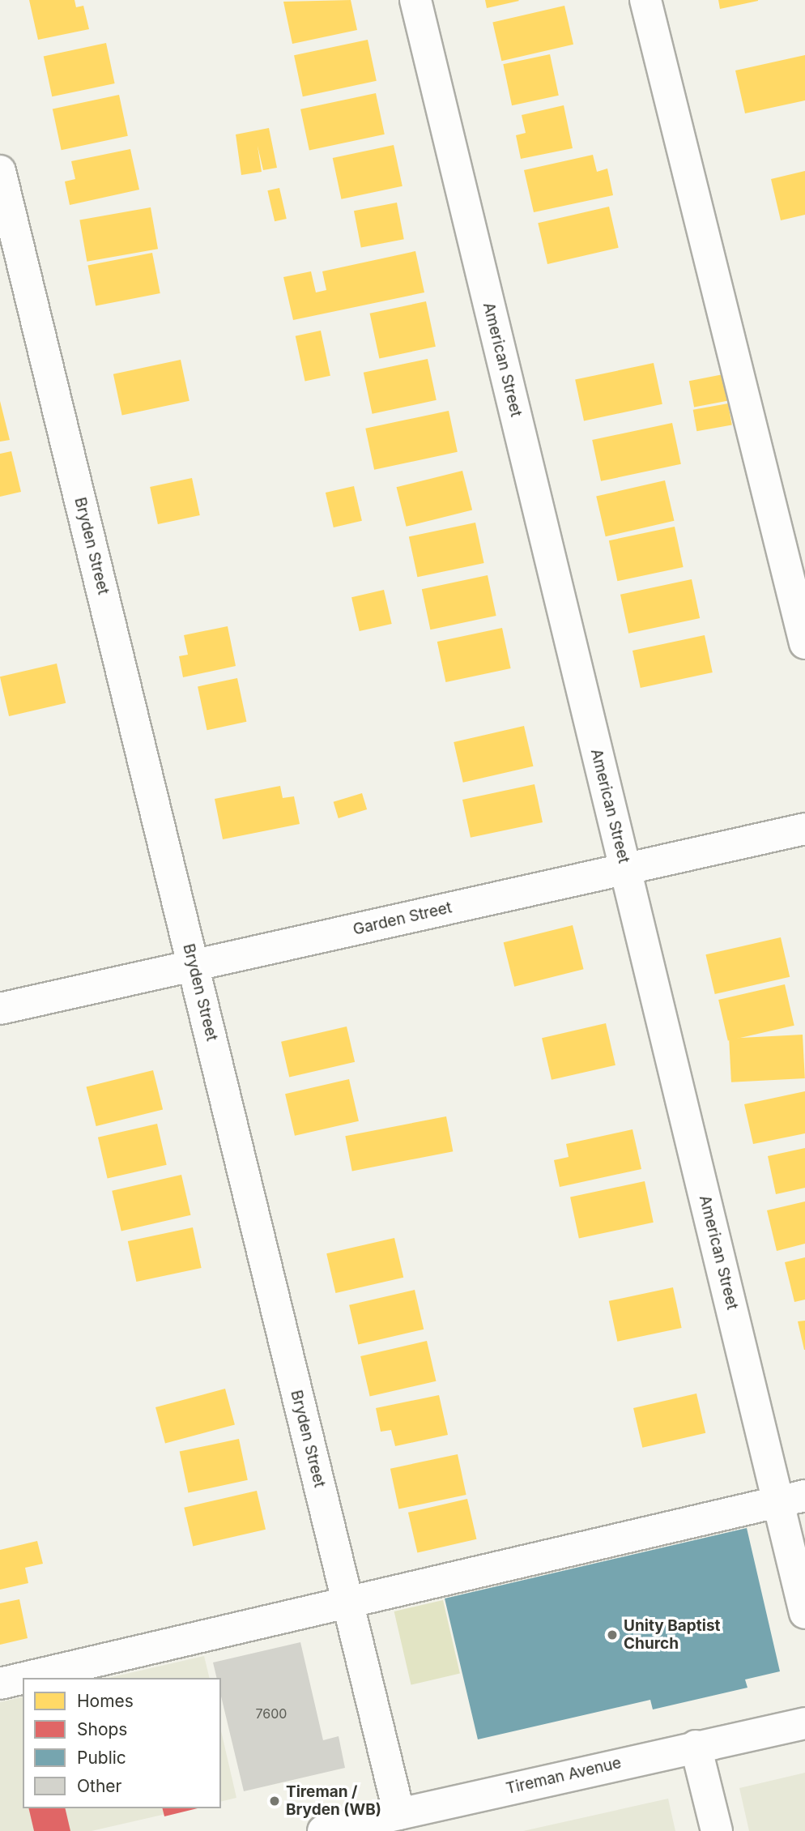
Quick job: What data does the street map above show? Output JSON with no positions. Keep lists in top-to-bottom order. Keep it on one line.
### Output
{"streets":{"street":["American Street","Bryden Street","Garden Street","Tireman Avenue"]},"crossings":[["American Street","Garden Street"],["Bryden Street","Garden Street"],["Bryden Street","Tireman Avenue"]],"places":["Unity Baptist Church","Tireman / Bryden (WB)"],"house_numbers":["7600"],"legend":["Homes","Shops","Public","Other"]}
